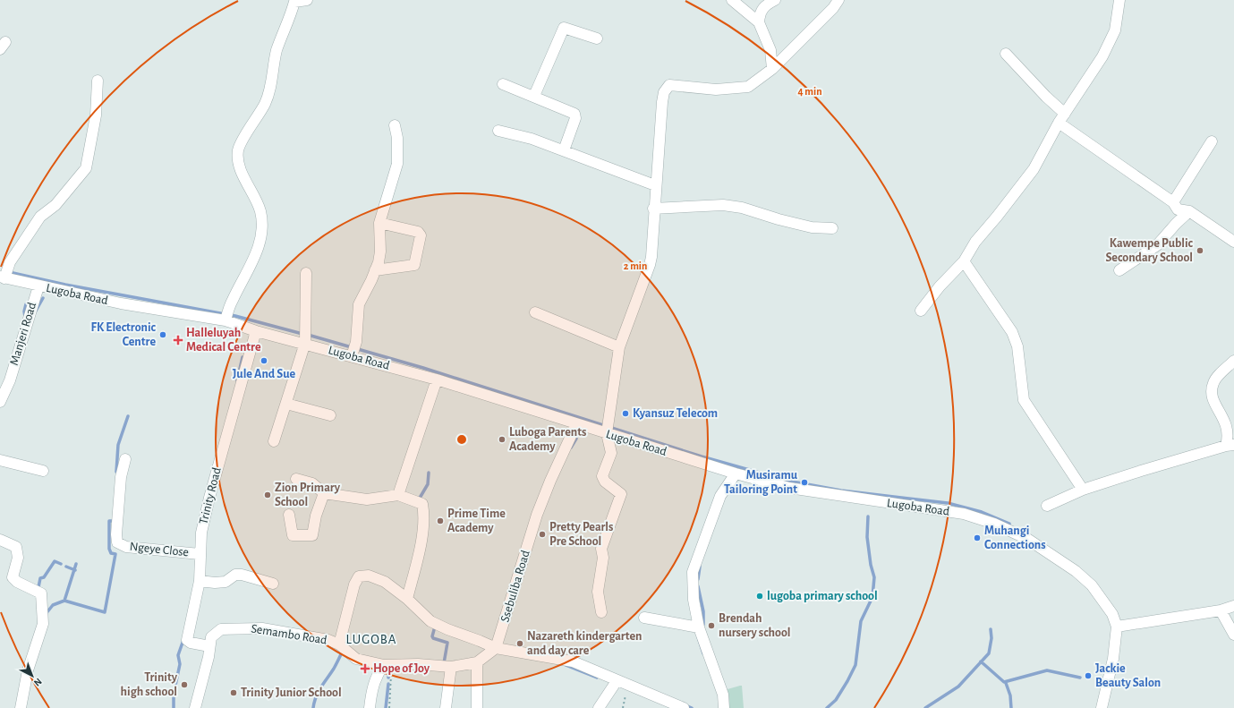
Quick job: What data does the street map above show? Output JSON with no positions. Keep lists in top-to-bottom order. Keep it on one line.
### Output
{"streets":{"street":["Lugoba Road","Manjeri Road","Trinity Road","Ngeye Close","Ssebuliba Road","Semambo Road"]},"crossings":[["Lugoba Road","Manjeri Road"],["Lugoba Road","Trinity Road"],["Lugoba Road","Ssebuliba Road"],["Trinity Road","Ngeye Close"],["Trinity Road","Semambo Road"],["Ssebuliba Road","Semambo Road"]],"districts":["LUGOBA"],"places":{"other":["Kawempe Public Secondary School","FK Electronic Centre","Jule And Sue","Kyansuz Telecom","Luboga Parents Academy","Musiramu Tailoring Point","Zion Primary School","Prime Time Academy","Pretty Pearls Pre School","Muhangi Connections","lugoba primary school","Brendah nursery school","Nazareth kindergarten and day care","Jackie Beauty Salon","Trinity high school","Trinity Junior School"],"health":["Halleluyah Medical Centre","Hope of Joy"]},"north":"bottom right","rings":["4 min","2 min"]}
